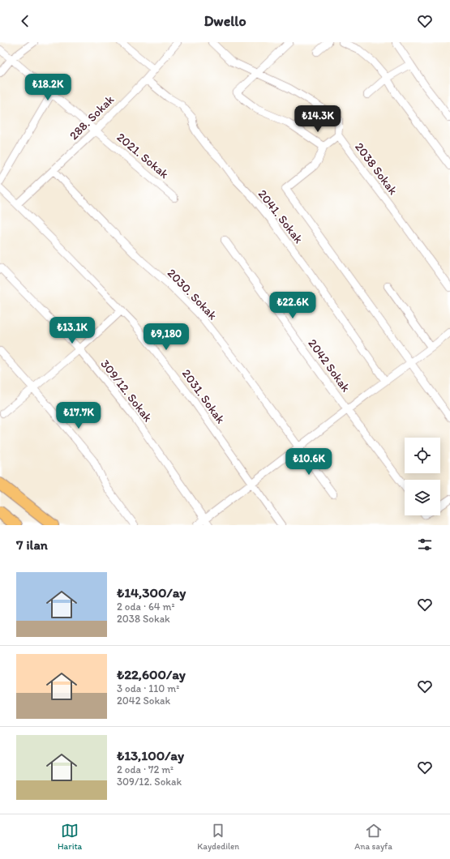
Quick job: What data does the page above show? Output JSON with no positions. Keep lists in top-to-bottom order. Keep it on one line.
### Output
{"streets":{"street":["288. Sokak","2021. Sokak","2038 Sokak","2041. Sokak","2030. Sokak","2042 Sokak","309/12. Sokak","2031. Sokak"]},"crossings":[["288. Sokak","2021. Sokak"],["288. Sokak","2041. Sokak"],["288. Sokak","2030. Sokak"],["288. Sokak","2031. Sokak"]],"page":{"header":"Dwello","price":["₺18.2K","₺14.3K","₺22.6K","₺13.1K","₺9,180","₺17.7K","₺10.6K"],"heading":"7 ilan","list":[{"name":"₺14,300/ay","note":"2 oda · 64 m² · 2038 Sokak"},{"name":"₺22,600/ay","note":"3 oda · 110 m² · 2042 Sokak"},{"name":"₺13,100/ay","note":"2 oda · 72 m² · 309/12. Sokak"}],"tabs":["Harita","Kaydedilen","Ana sayfa"]}}
